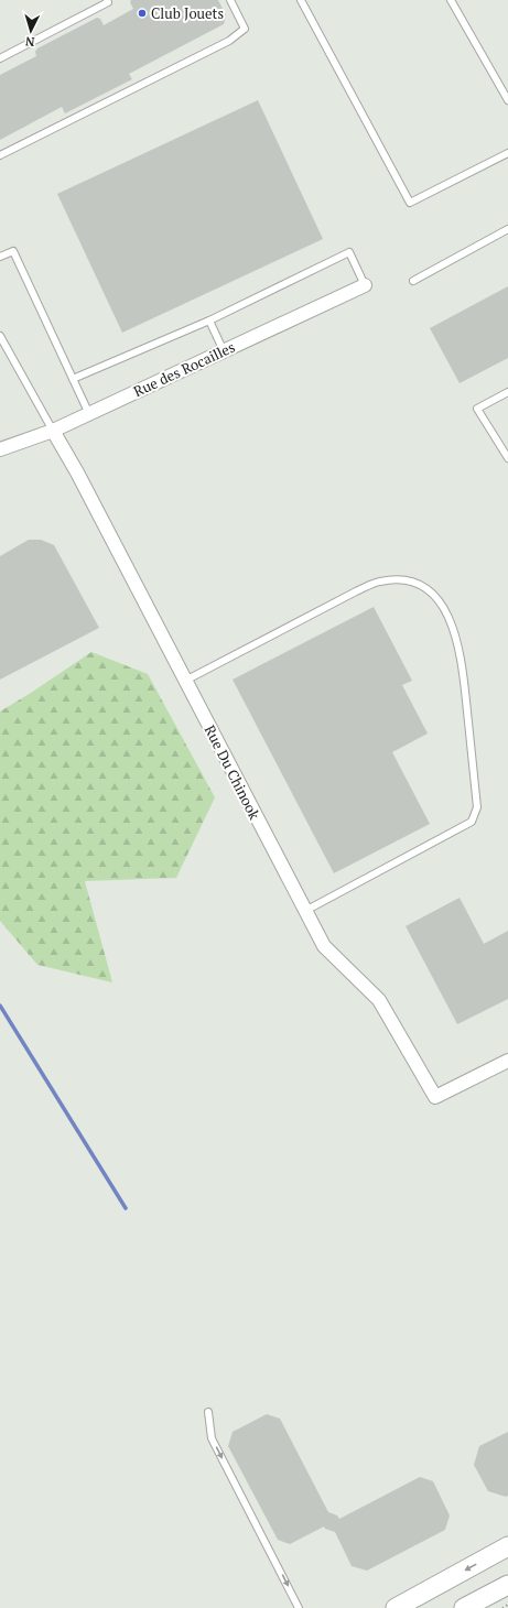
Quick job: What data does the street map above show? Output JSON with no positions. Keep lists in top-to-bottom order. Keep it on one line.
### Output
{"streets":{"street":["Rue des Rocailles","Rue Du Chinook"]},"crossings":[["Rue des Rocailles","Rue Du Chinook"]],"places":["Club Jouets"],"north":"bottom"}
